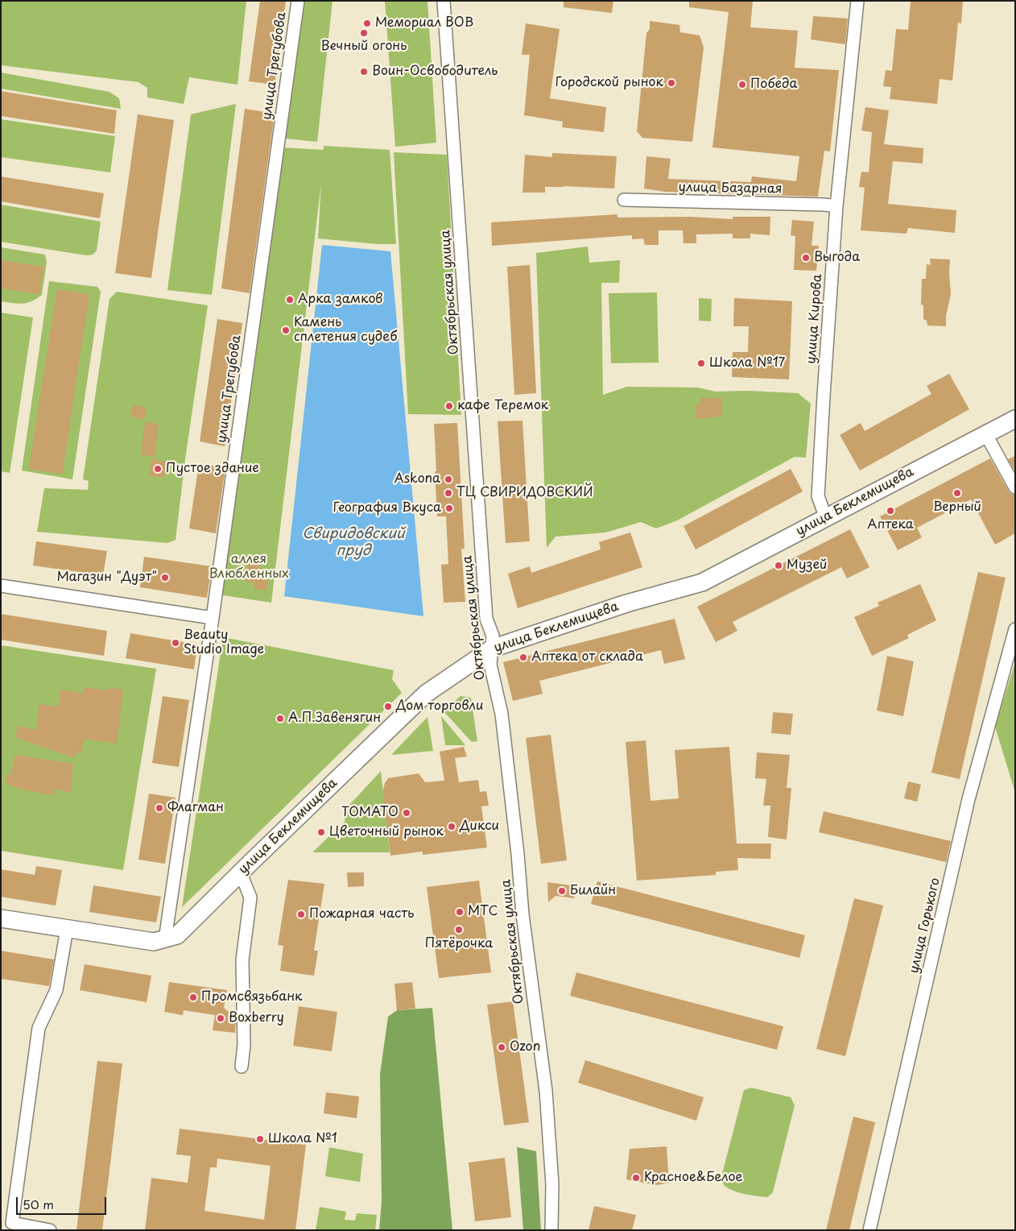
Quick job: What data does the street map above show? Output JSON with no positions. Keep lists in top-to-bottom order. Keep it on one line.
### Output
{"streets":{"main road":["улица Беклемищева"],"street":["улица Трегубова","улица Базарная","Октябрьская улица","улица Кирова","улица Горького"]},"crossings":[["улица Базарная","улица Кирова"],["Октябрьская улица","улица Беклемищева"],["улица Кирова","улица Беклемищева"]],"water":["Свиридовский пруд"],"parks":["аллея Влюбленных"],"places":["Мемориал ВОВ","Вечный огонь","Воин-Освободитель","Городской рынок","Победа","Выгода","Арка замков","Камень сплетения судеб","Школа №17","кафе Теремок","Пустое здание","Askona","ТЦ СВИРИДОВСКИЙ","Верный","География Вкуса","Аптека","Музей","Магазин \"Дуэт\"","Beauty Studio Image","Аптека от склада","Дом торговли","А.П.Завенягин","Флагман","ТОМАТО","Дикси","Цветочный рынок","Билайн","МТС","Пожарная часть","Пятёрочка","Промсвязьбанк","Boxberry","Ozon","Школа №1","Красное&Белое"],"scale_bar":"50 m"}
